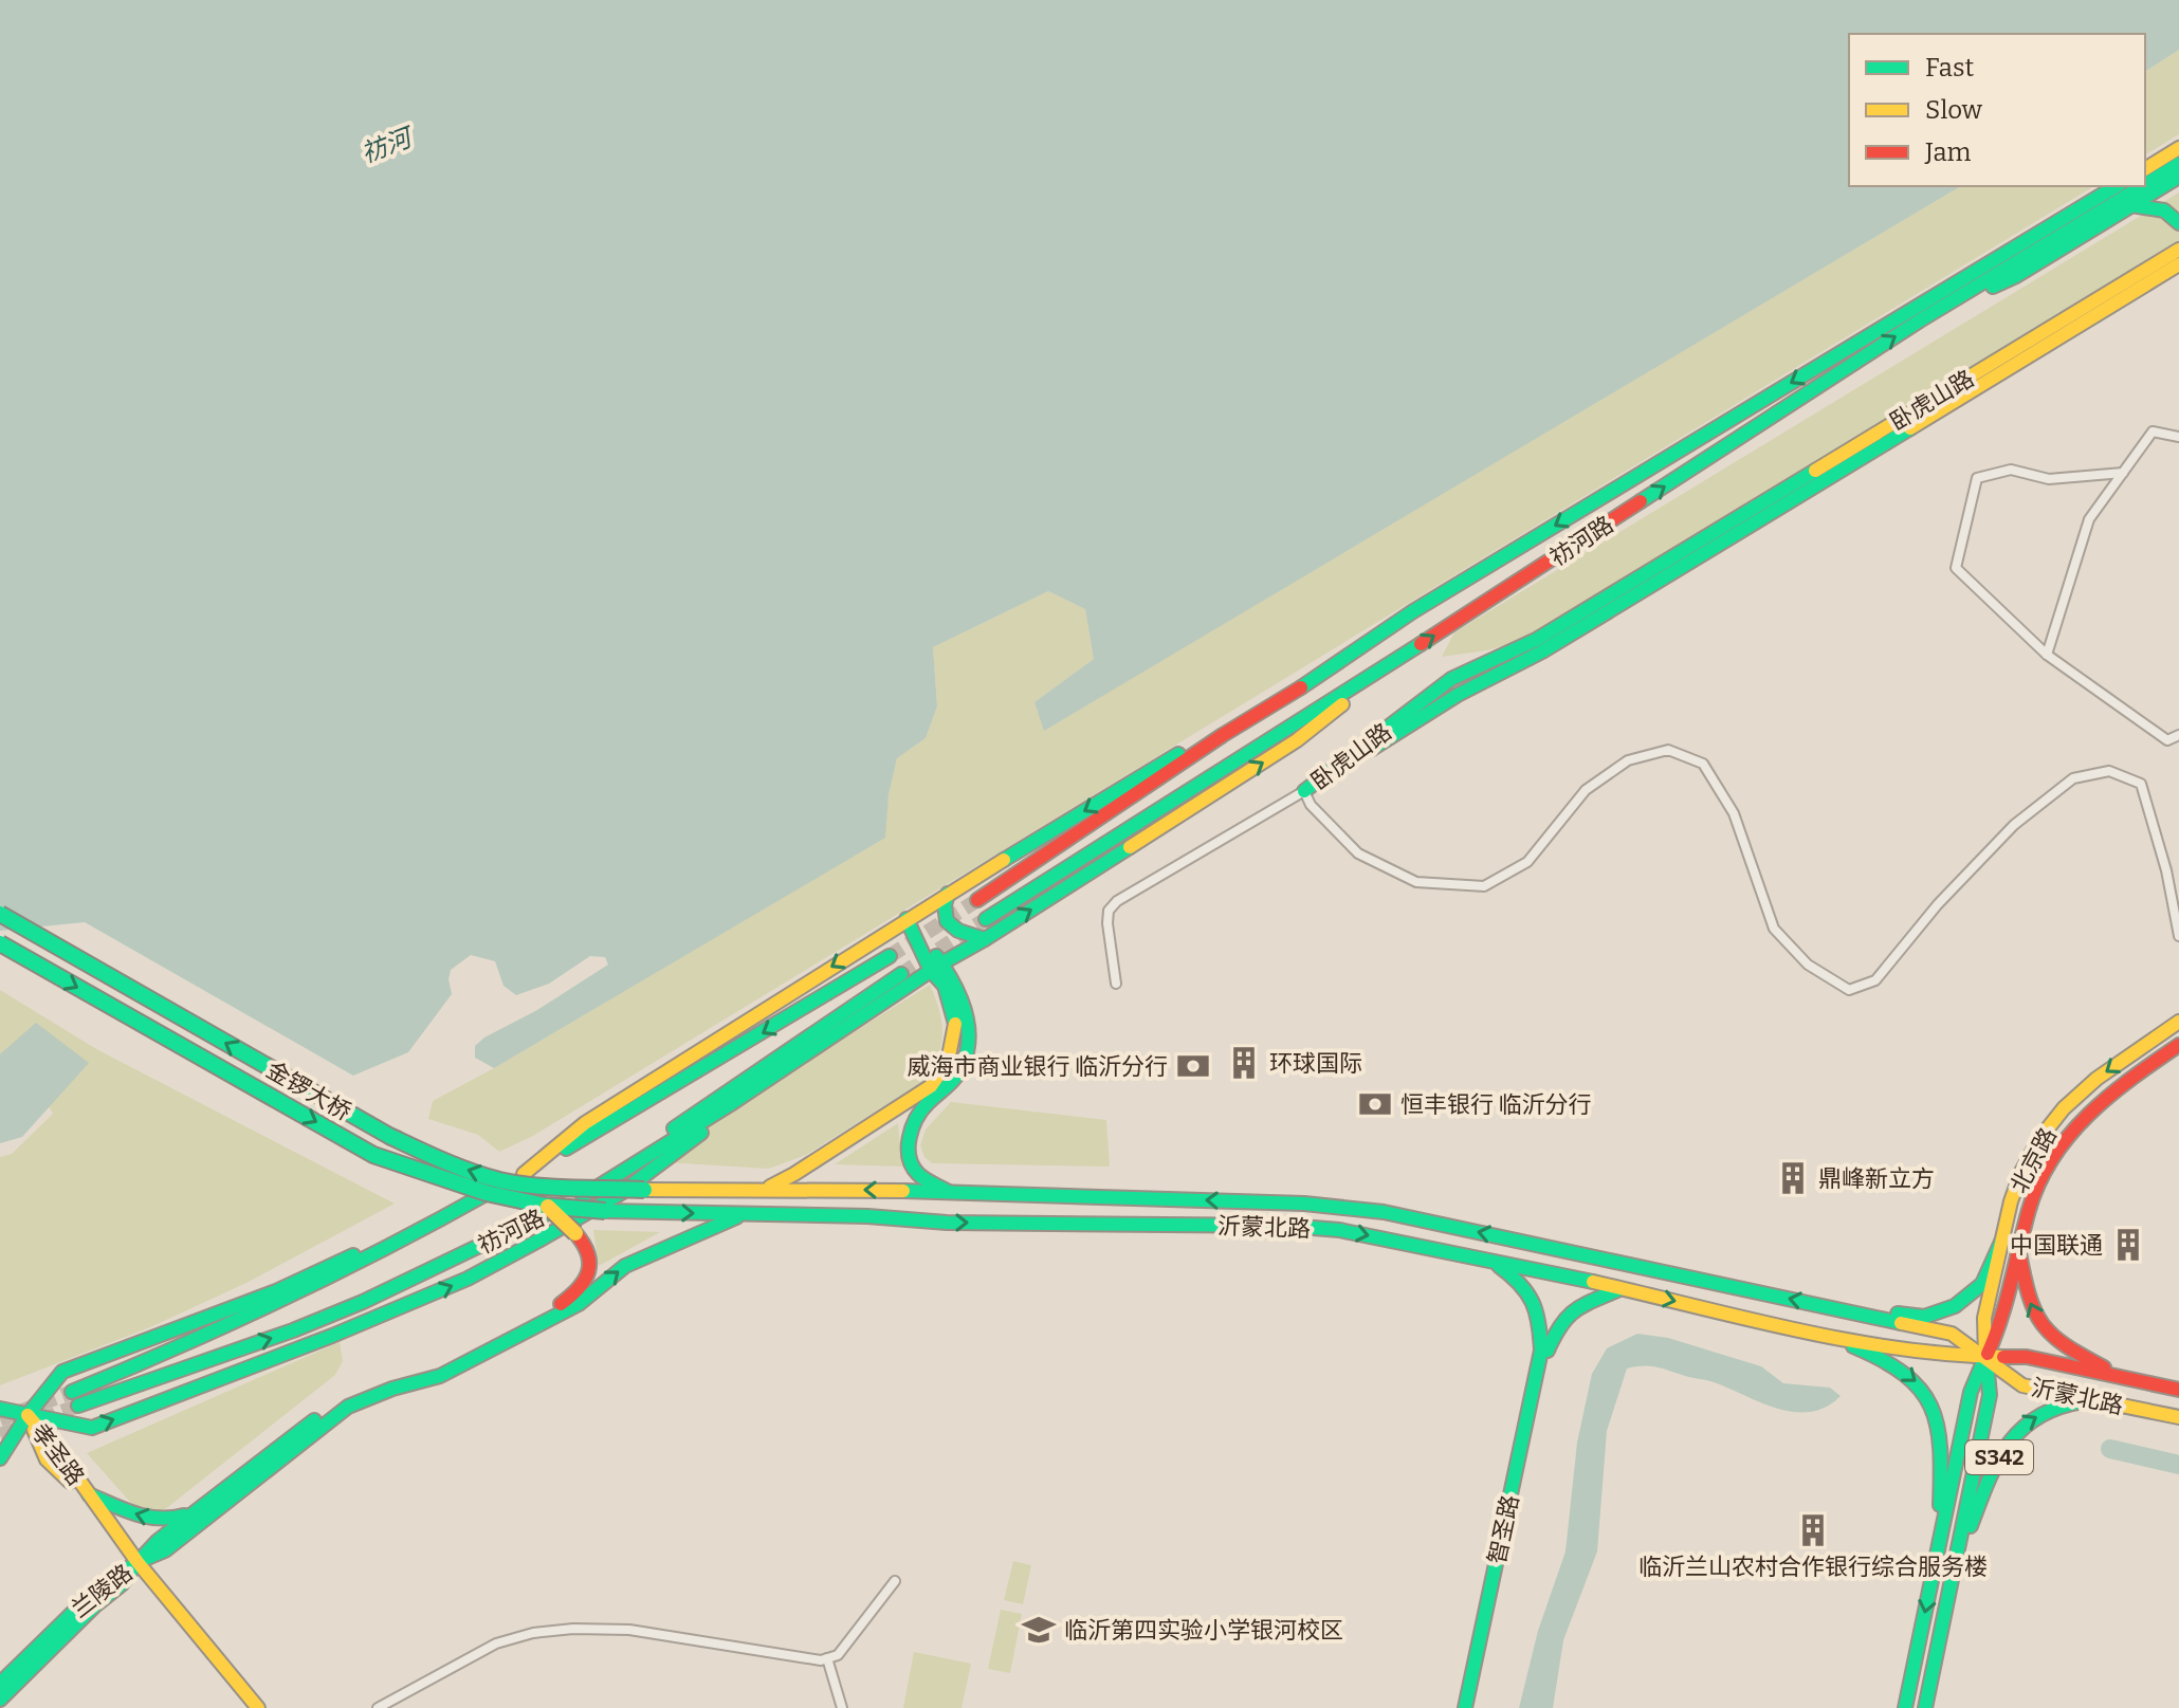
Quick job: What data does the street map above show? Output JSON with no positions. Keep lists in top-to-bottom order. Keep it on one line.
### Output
{"streets":{"main road":["卧虎山路","祊河路","金锣大桥","北京路","沂蒙北路","孝圣路","S342","智圣路","兰陵路"]},"crossings":[["祊河路","孝圣路"],["金锣大桥","沂蒙北路"],["北京路","沂蒙北路"],["北京路","S342"],["沂蒙北路","S342"],["孝圣路","兰陵路"]],"water":["祊河"],"places":{"building":["环球国际","鼎峰新立方","中国联通","临沂兰山农村合作银行综合服务楼"],"bank":["威海市商业银行 临沂分行","恒丰银行 临沂分行"],"school or university":["临沂第四实验小学银河校区"]},"legend":["Fast","Slow","Jam"]}
